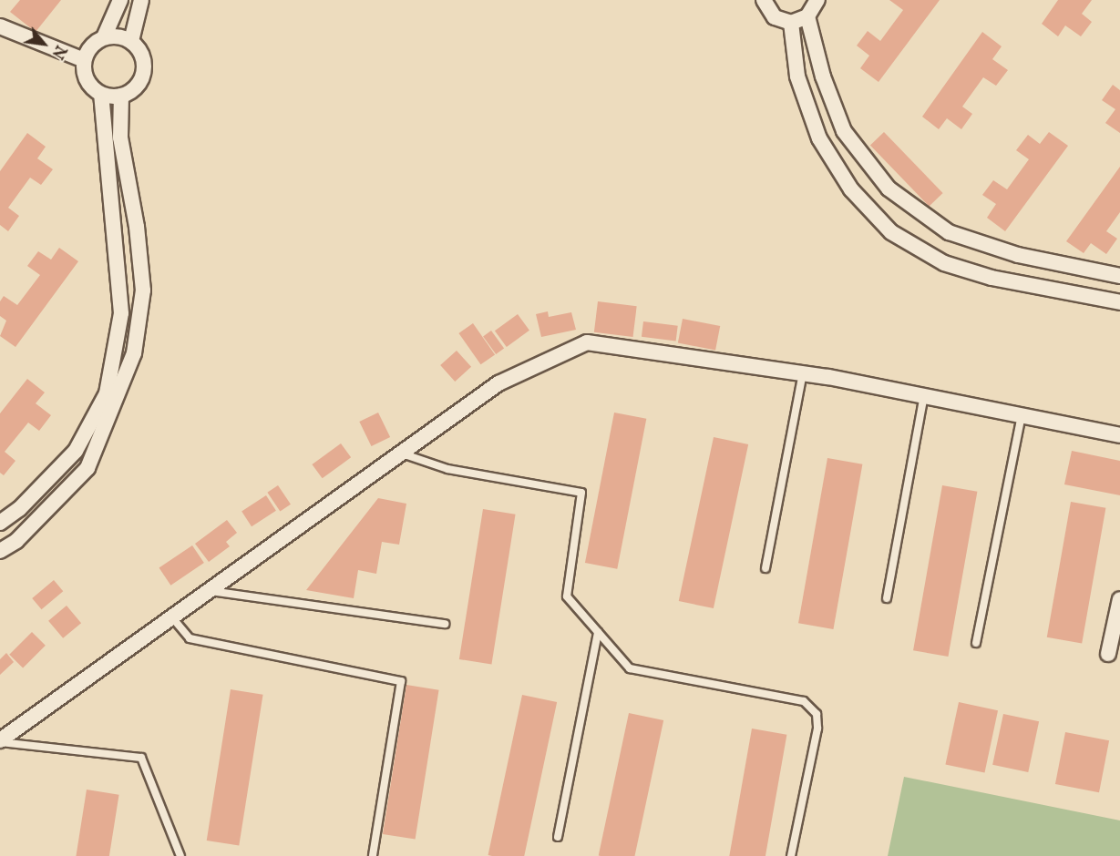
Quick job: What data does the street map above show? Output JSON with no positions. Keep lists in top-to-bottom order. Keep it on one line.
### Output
{"north":"bottom right"}
